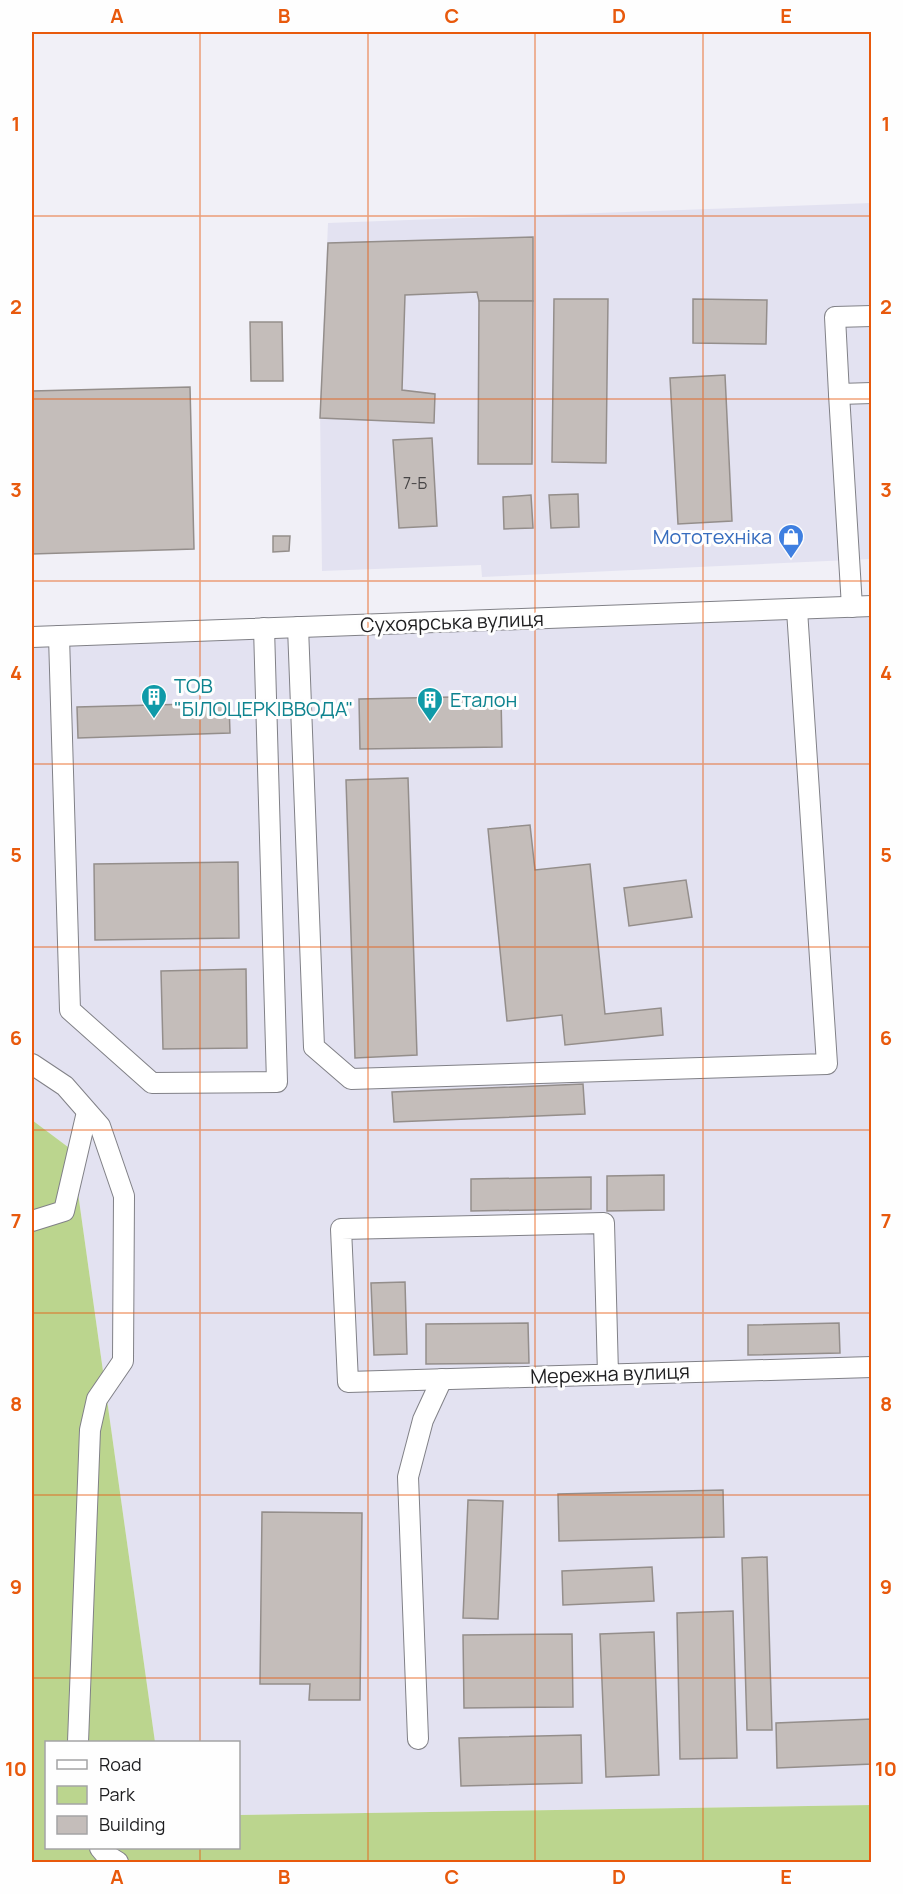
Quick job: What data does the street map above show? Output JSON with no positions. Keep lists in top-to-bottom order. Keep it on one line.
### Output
{"streets":{"street":["Сухоярська вулиця","Мережна вулиця"]},"places":{"shop":["Мототехніка"],"building":["ТОВ \"БІЛОЦЕРКІВВОДА\"","Еталон"]},"house_numbers":["7-Б"],"legend":["Road","Park","Building"],"grid":{"columns":["A","B","C","D","E"],"rows":["1","2","3","4","5","6","7","8","9","10"]}}
